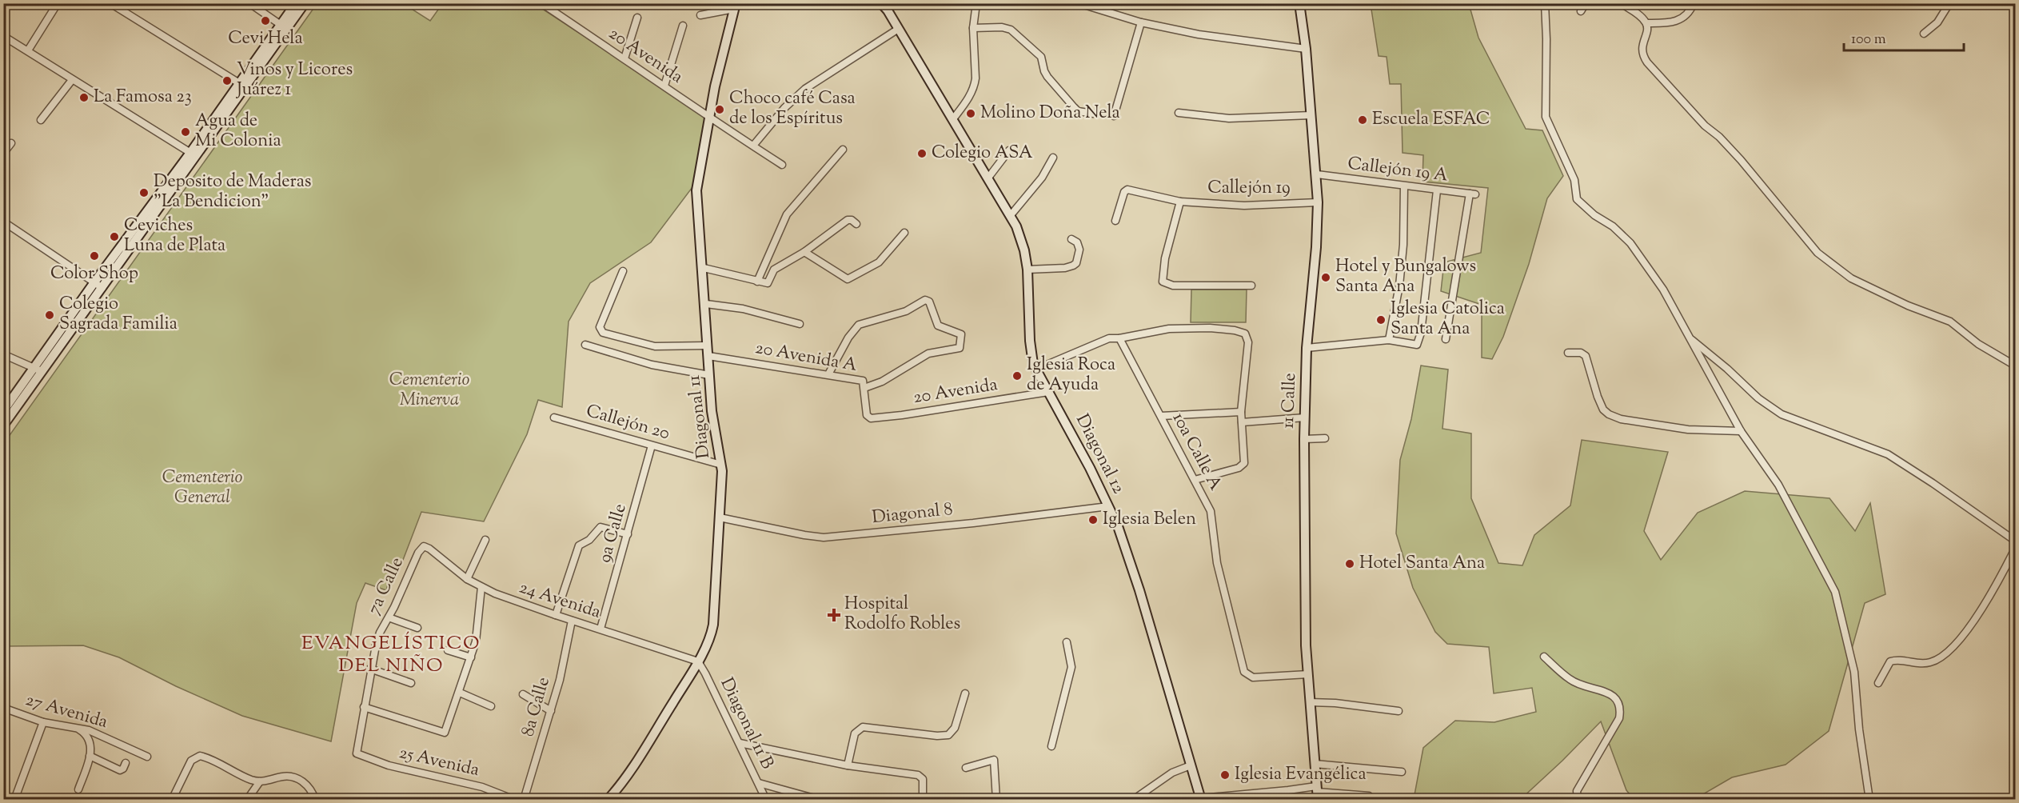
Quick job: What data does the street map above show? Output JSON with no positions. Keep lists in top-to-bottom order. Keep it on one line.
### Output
{"streets":{"main road":["11 Calle","Diagonal 11","Diagonal 12"],"street":["20 Avenida","Callejón 19 A","Callejón 19","20 Avenida A","Callejón 20","10a Calle A","Diagonal 8","9a Calle","7a Calle","24 Avenida","8a Calle","27 Avenida","Diagonal 11 B","25 Avenida"]},"crossings":[["20 Avenida","20 Avenida A"],["20 Avenida","Diagonal 11"],["20 Avenida","Diagonal 12"],["Callejón 19 A","11 Calle"],["Callejón 19","11 Calle"],["20 Avenida A","Diagonal 11"],["11 Calle","10a Calle A"],["Diagonal 11","Callejón 20"],["Diagonal 11","Diagonal 8"],["Diagonal 11","24 Avenida"],["Diagonal 11","Diagonal 11 B"],["Callejón 20","9a Calle"],["Diagonal 12","Diagonal 8"],["9a Calle","24 Avenida"],["7a Calle","24 Avenida"],["7a Calle","25 Avenida"],["24 Avenida","8a Calle"],["24 Avenida","Diagonal 11 B"]],"districts":["EVANGELÍSTICO DEL NIÑO"],"parks":["Cementerio Minerva","Cementerio General"],"places":{"other":["Cevi Hela","Vinos y Licores Juárez 1","La Famosa 23","Choco café Casa de los Espíritus","Molino Doña Nela","Escuela ESFAC","Agua de Mi Colonia","Colegio ASA","Deposito de Maderas \"La Bendicion\"","Ceviches Luna de Plata","Color Shop","Hotel y Bungalows Santa Ana","Colegio Sagrada Familia","Iglesia Catolica Santa Ana","Iglesia Roca de Ayuda","Iglesia Belen","Hotel Santa Ana","Iglesia Evangélica"],"health":["Hospital Rodolfo Robles"]},"scale_bar":"100 m"}
